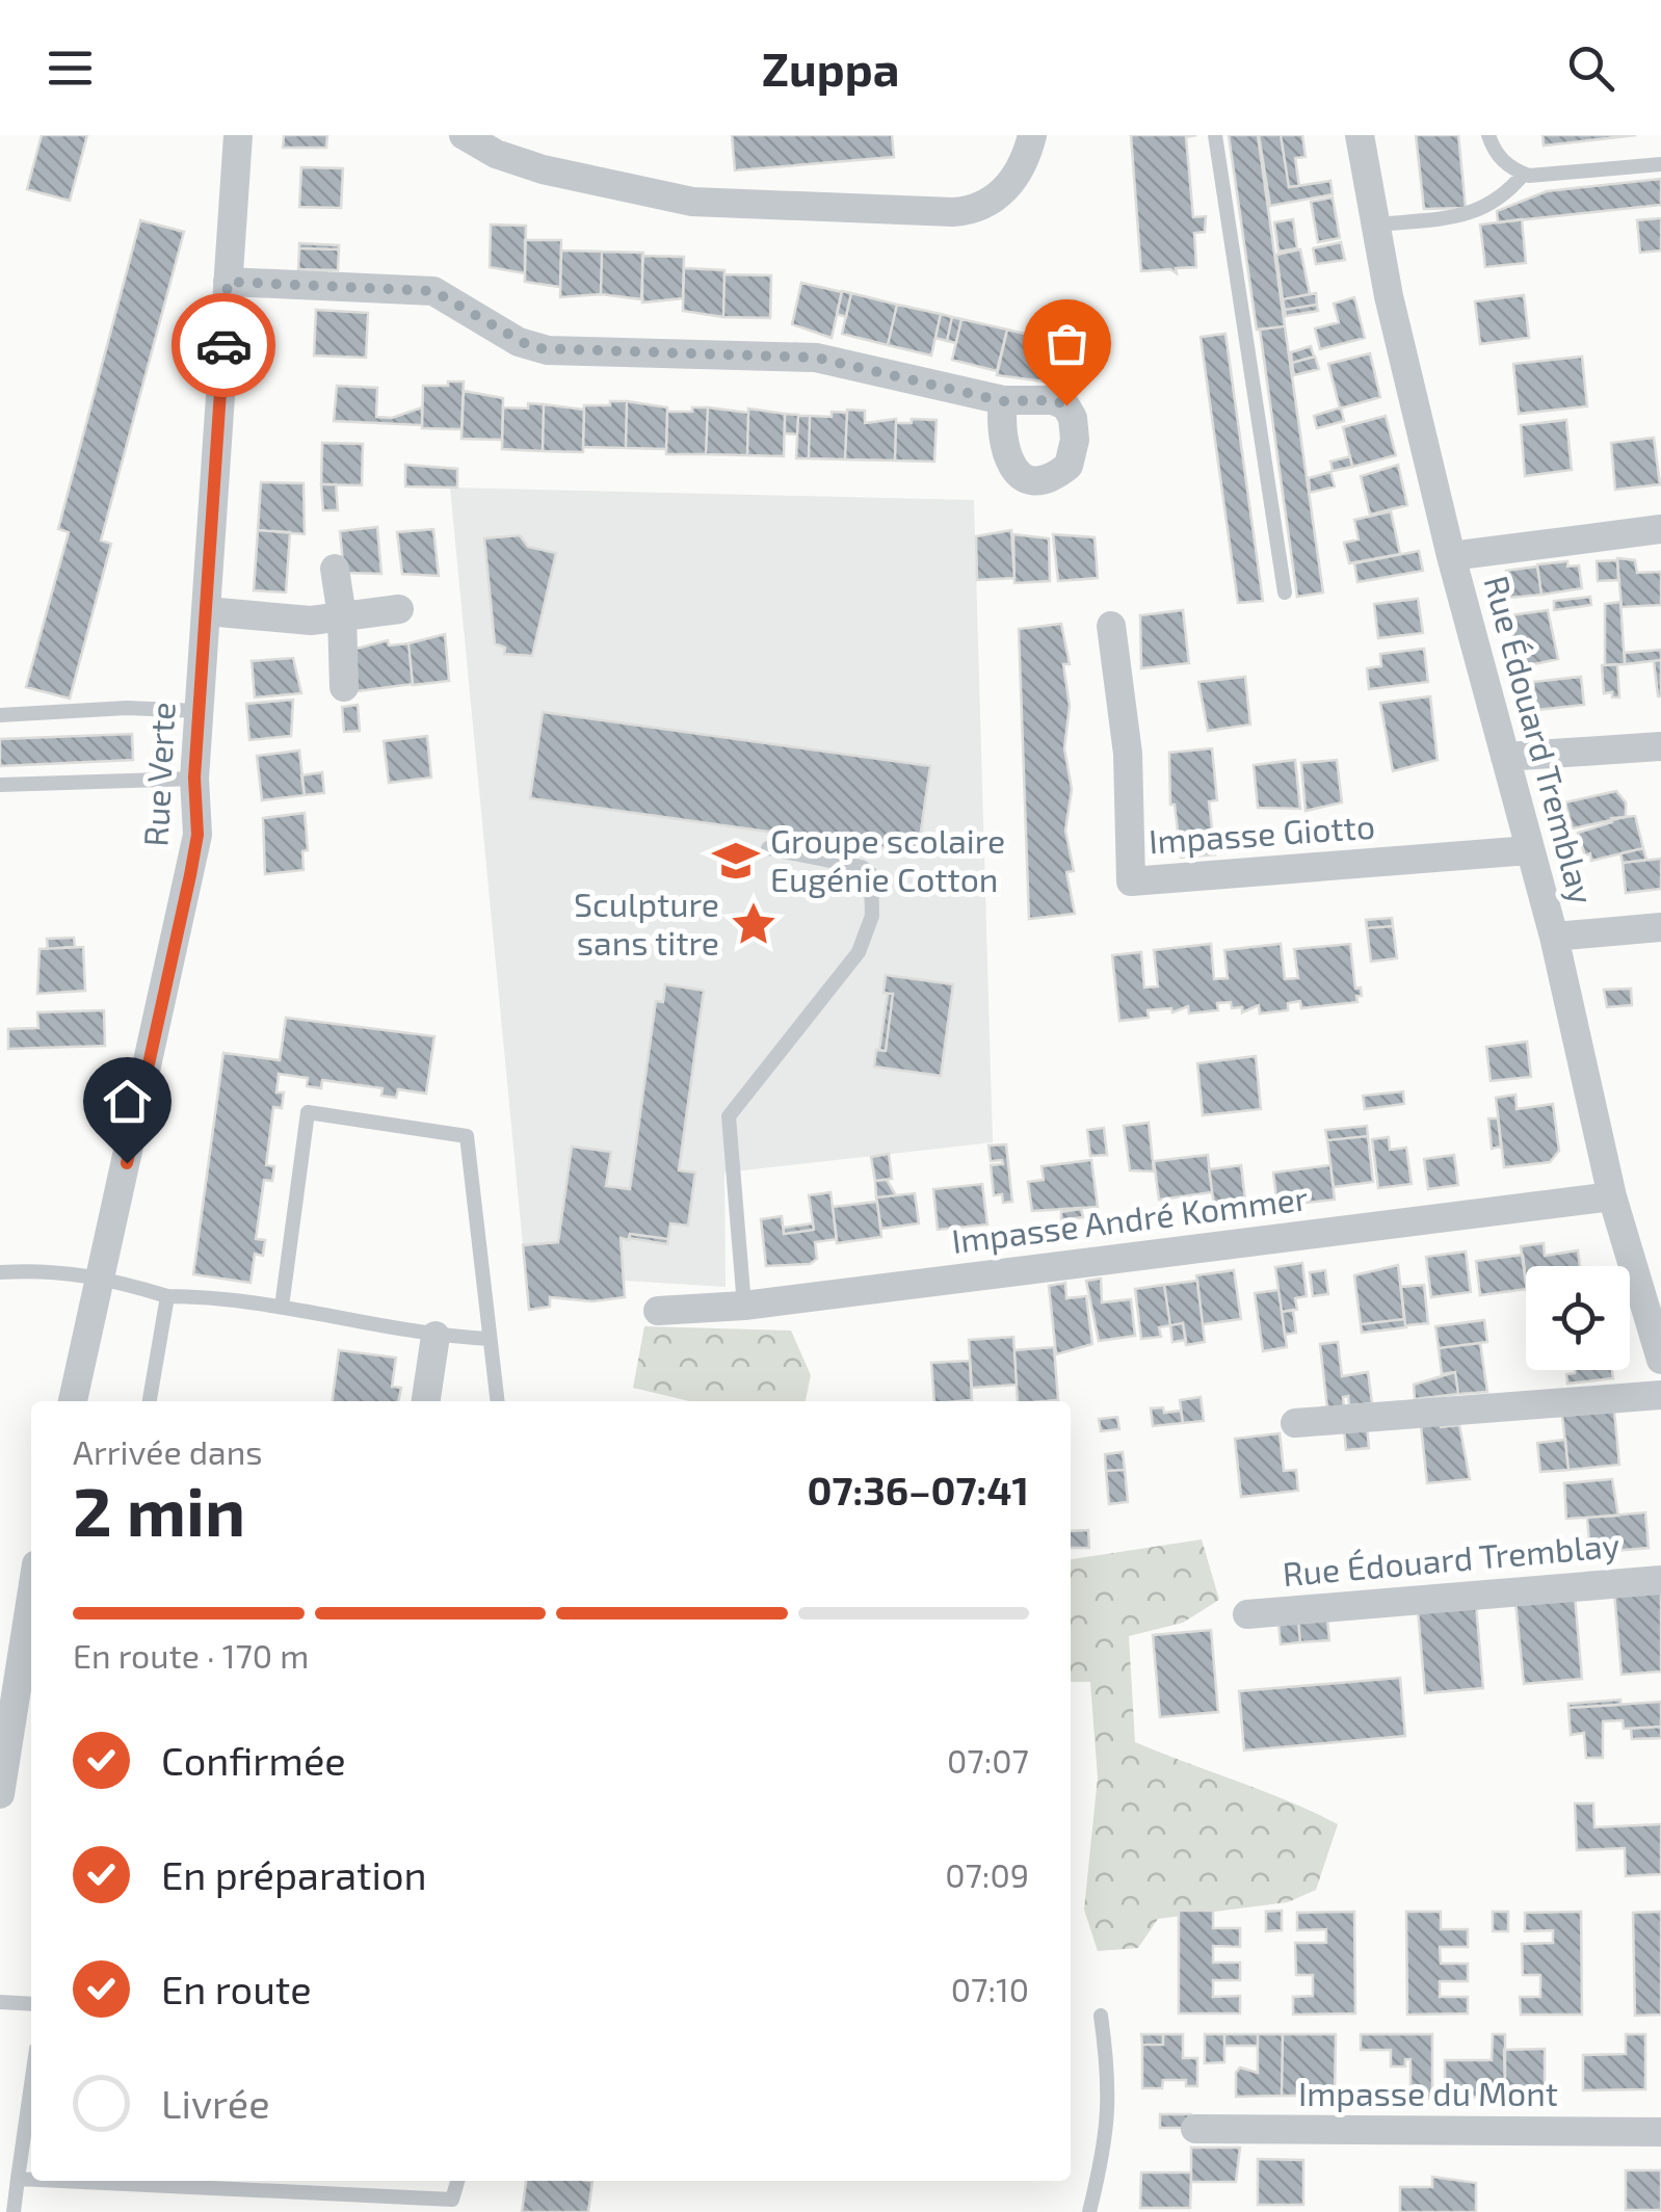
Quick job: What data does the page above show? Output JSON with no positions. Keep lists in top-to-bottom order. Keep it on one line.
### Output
{"streets":{"street":["Rue Édouard Tremblay","Rue Verte","Impasse Giotto","Impasse André Kommer","Impasse du Mont"]},"crossings":[["Rue Édouard Tremblay","Impasse Giotto"],["Rue Édouard Tremblay","Impasse André Kommer"]],"places":{"school or university":["Groupe scolaire Eugénie Cotton"],"place":["Sculpture sans titre"]},"page":{"header":"Zuppa","heading":["2 min","Arrivée dans","07:36–07:41"],"bar":"En route · 170 m","list":[["Confirmée","07:07"],["En préparation","07:09"],["En route","07:10"],"Livrée"]}}
